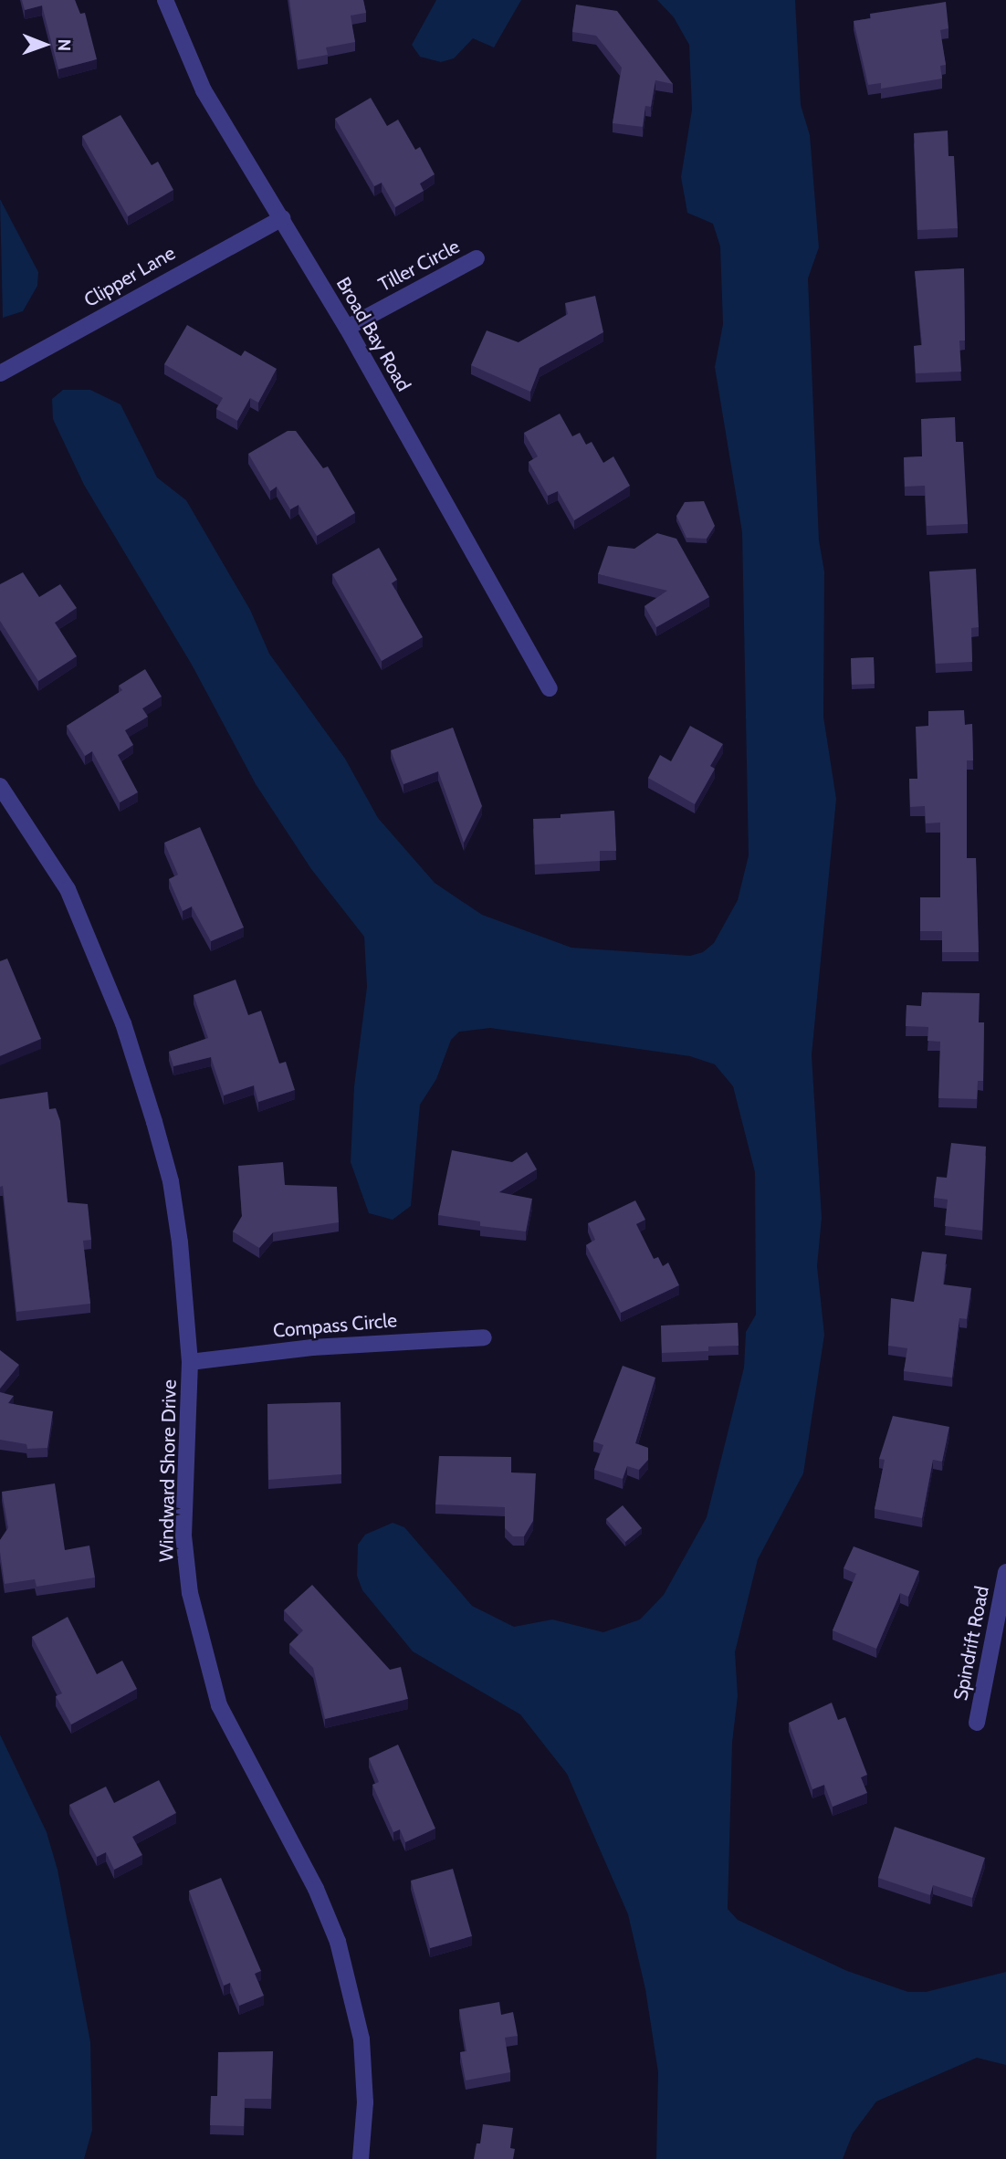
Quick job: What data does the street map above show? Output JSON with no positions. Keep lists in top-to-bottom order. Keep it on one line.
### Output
{"streets":{"street":["Tiller Circle","Clipper Lane","Broad Bay Road","Compass Circle","Windward Shore Drive","Spindrift Road"]},"crossings":[["Tiller Circle","Broad Bay Road"],["Clipper Lane","Broad Bay Road"],["Compass Circle","Windward Shore Drive"]],"north":"right"}
